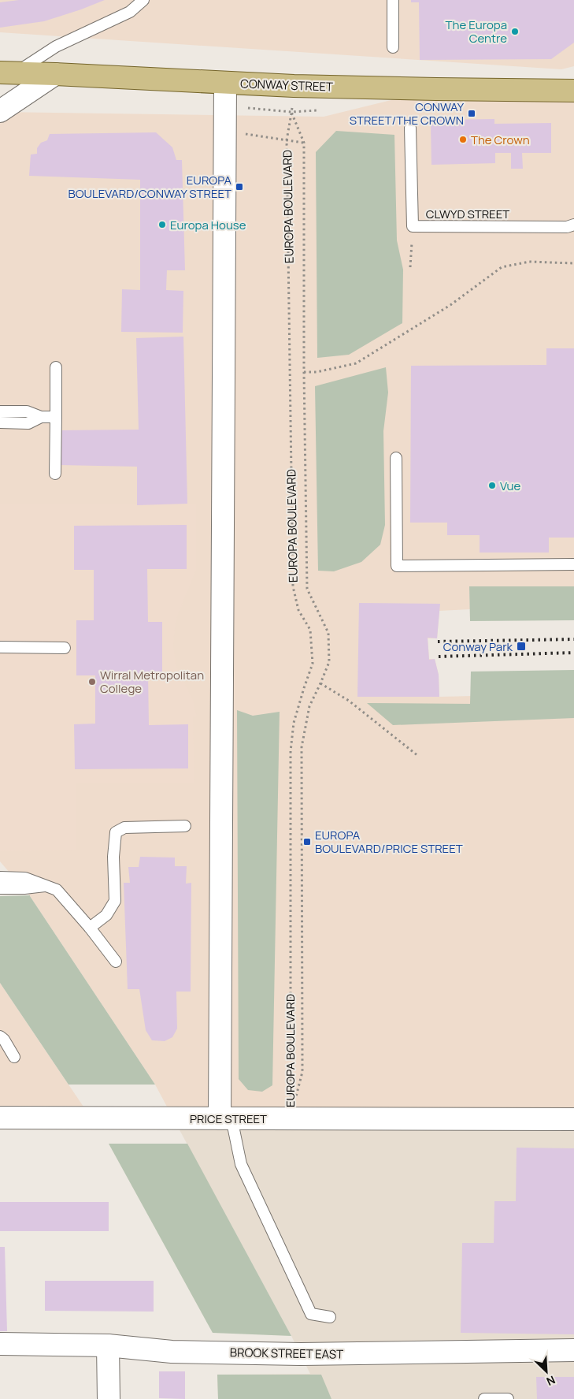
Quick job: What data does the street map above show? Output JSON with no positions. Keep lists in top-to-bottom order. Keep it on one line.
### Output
{"streets":{"main road":["CONWAY STREET"],"street":["PRICE STREET","BROOK STREET EAST"],"lane":["CLWYD STREET"],"path":["EUROPA BOULEVARD"]},"crossings":[["CONWAY STREET","EUROPA BOULEVARD"],["EUROPA BOULEVARD","PRICE STREET"]],"places":{"other":["The Europa Centre","The Crown","Europa House","Vue","Wirral Metropolitan College"],"transit":["CONWAY STREET/THE CROWN","EUROPA BOULEVARD/CONWAY STREET","Conway Park","EUROPA BOULEVARD/PRICE STREET"]},"north":"bottom right"}
